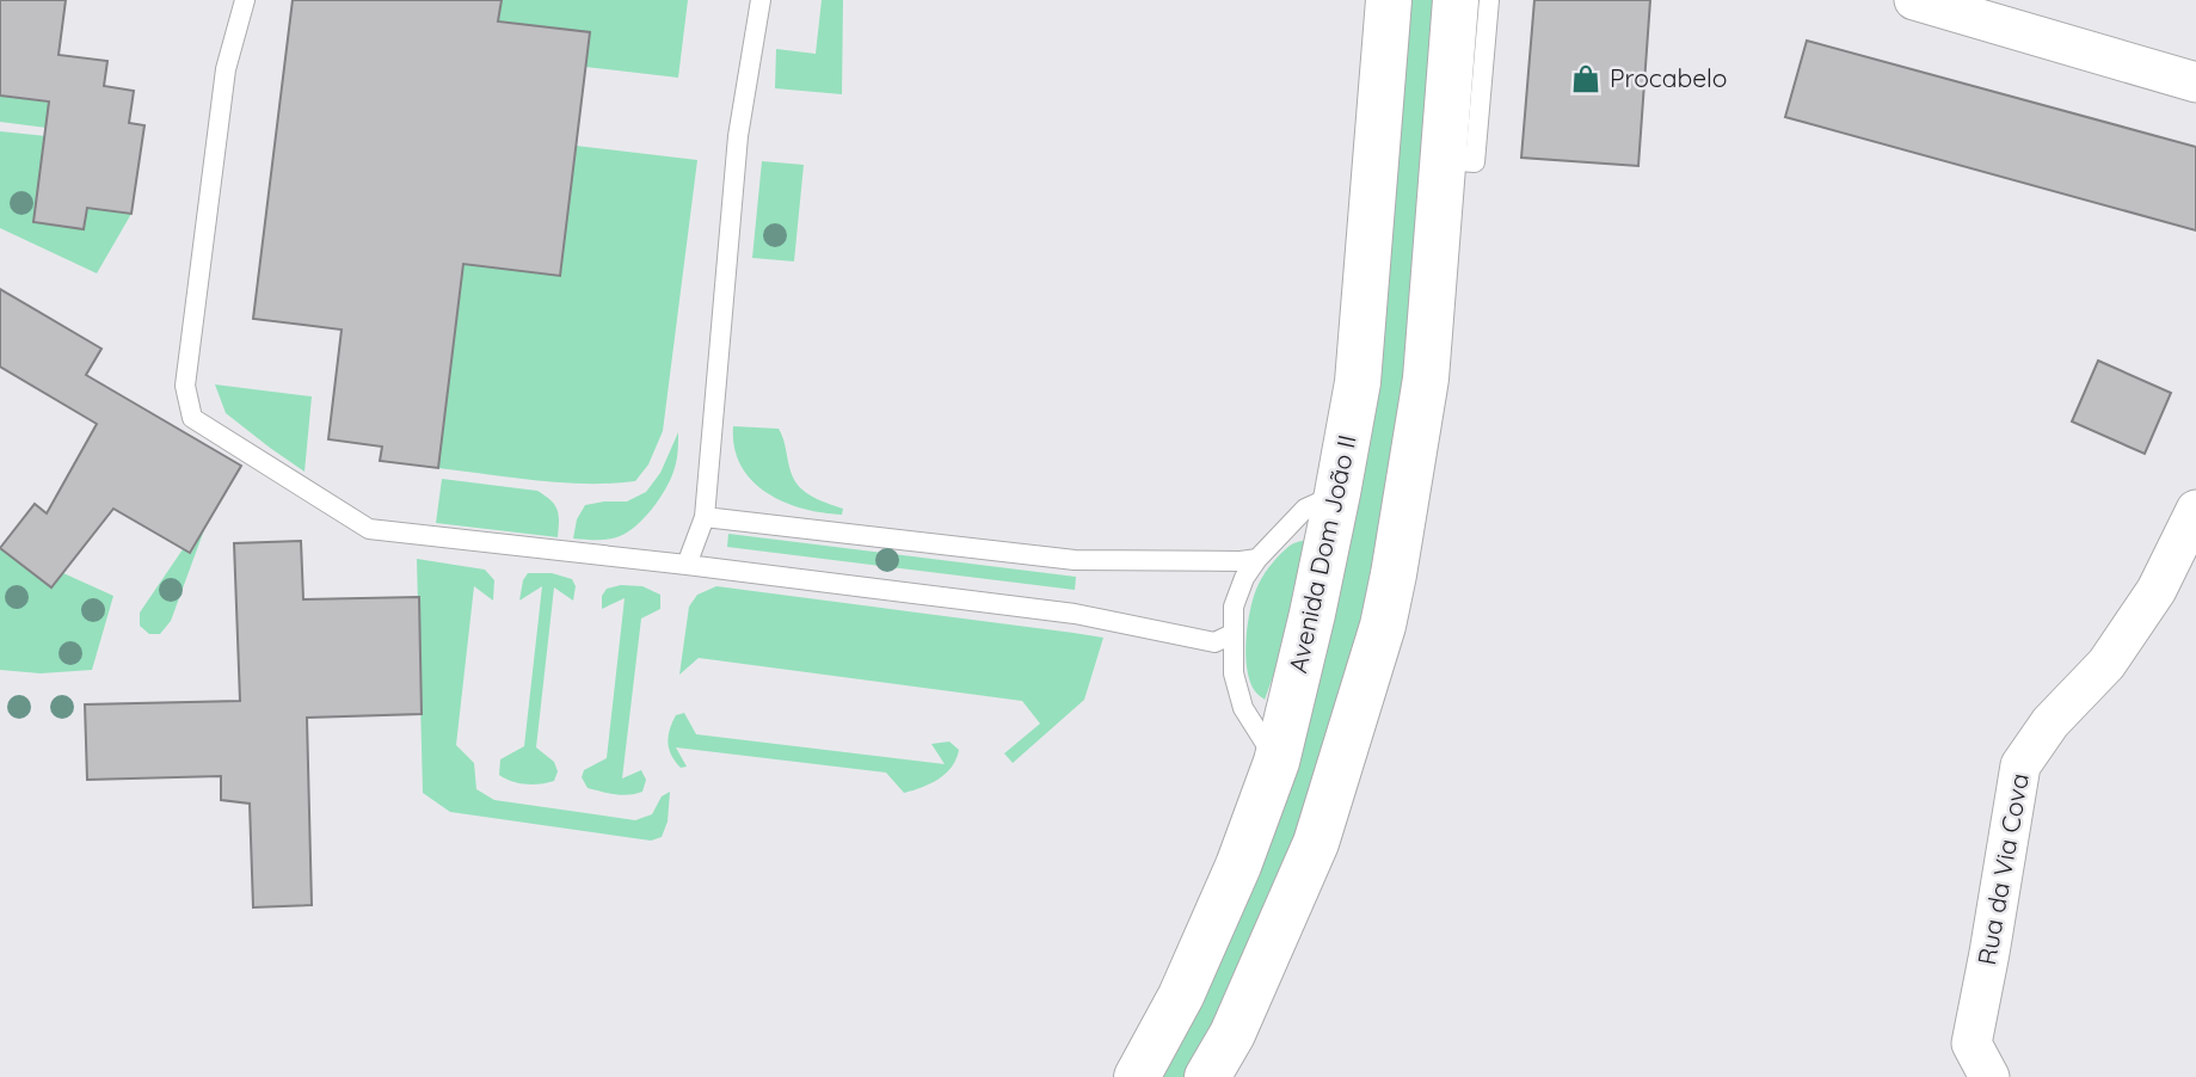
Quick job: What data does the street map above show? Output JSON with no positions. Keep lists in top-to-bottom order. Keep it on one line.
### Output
{"streets":{"main road":["Avenida Dom João II"],"street":["Rua da Via Cova"]},"places":{"shop":["Procabelo"]}}
